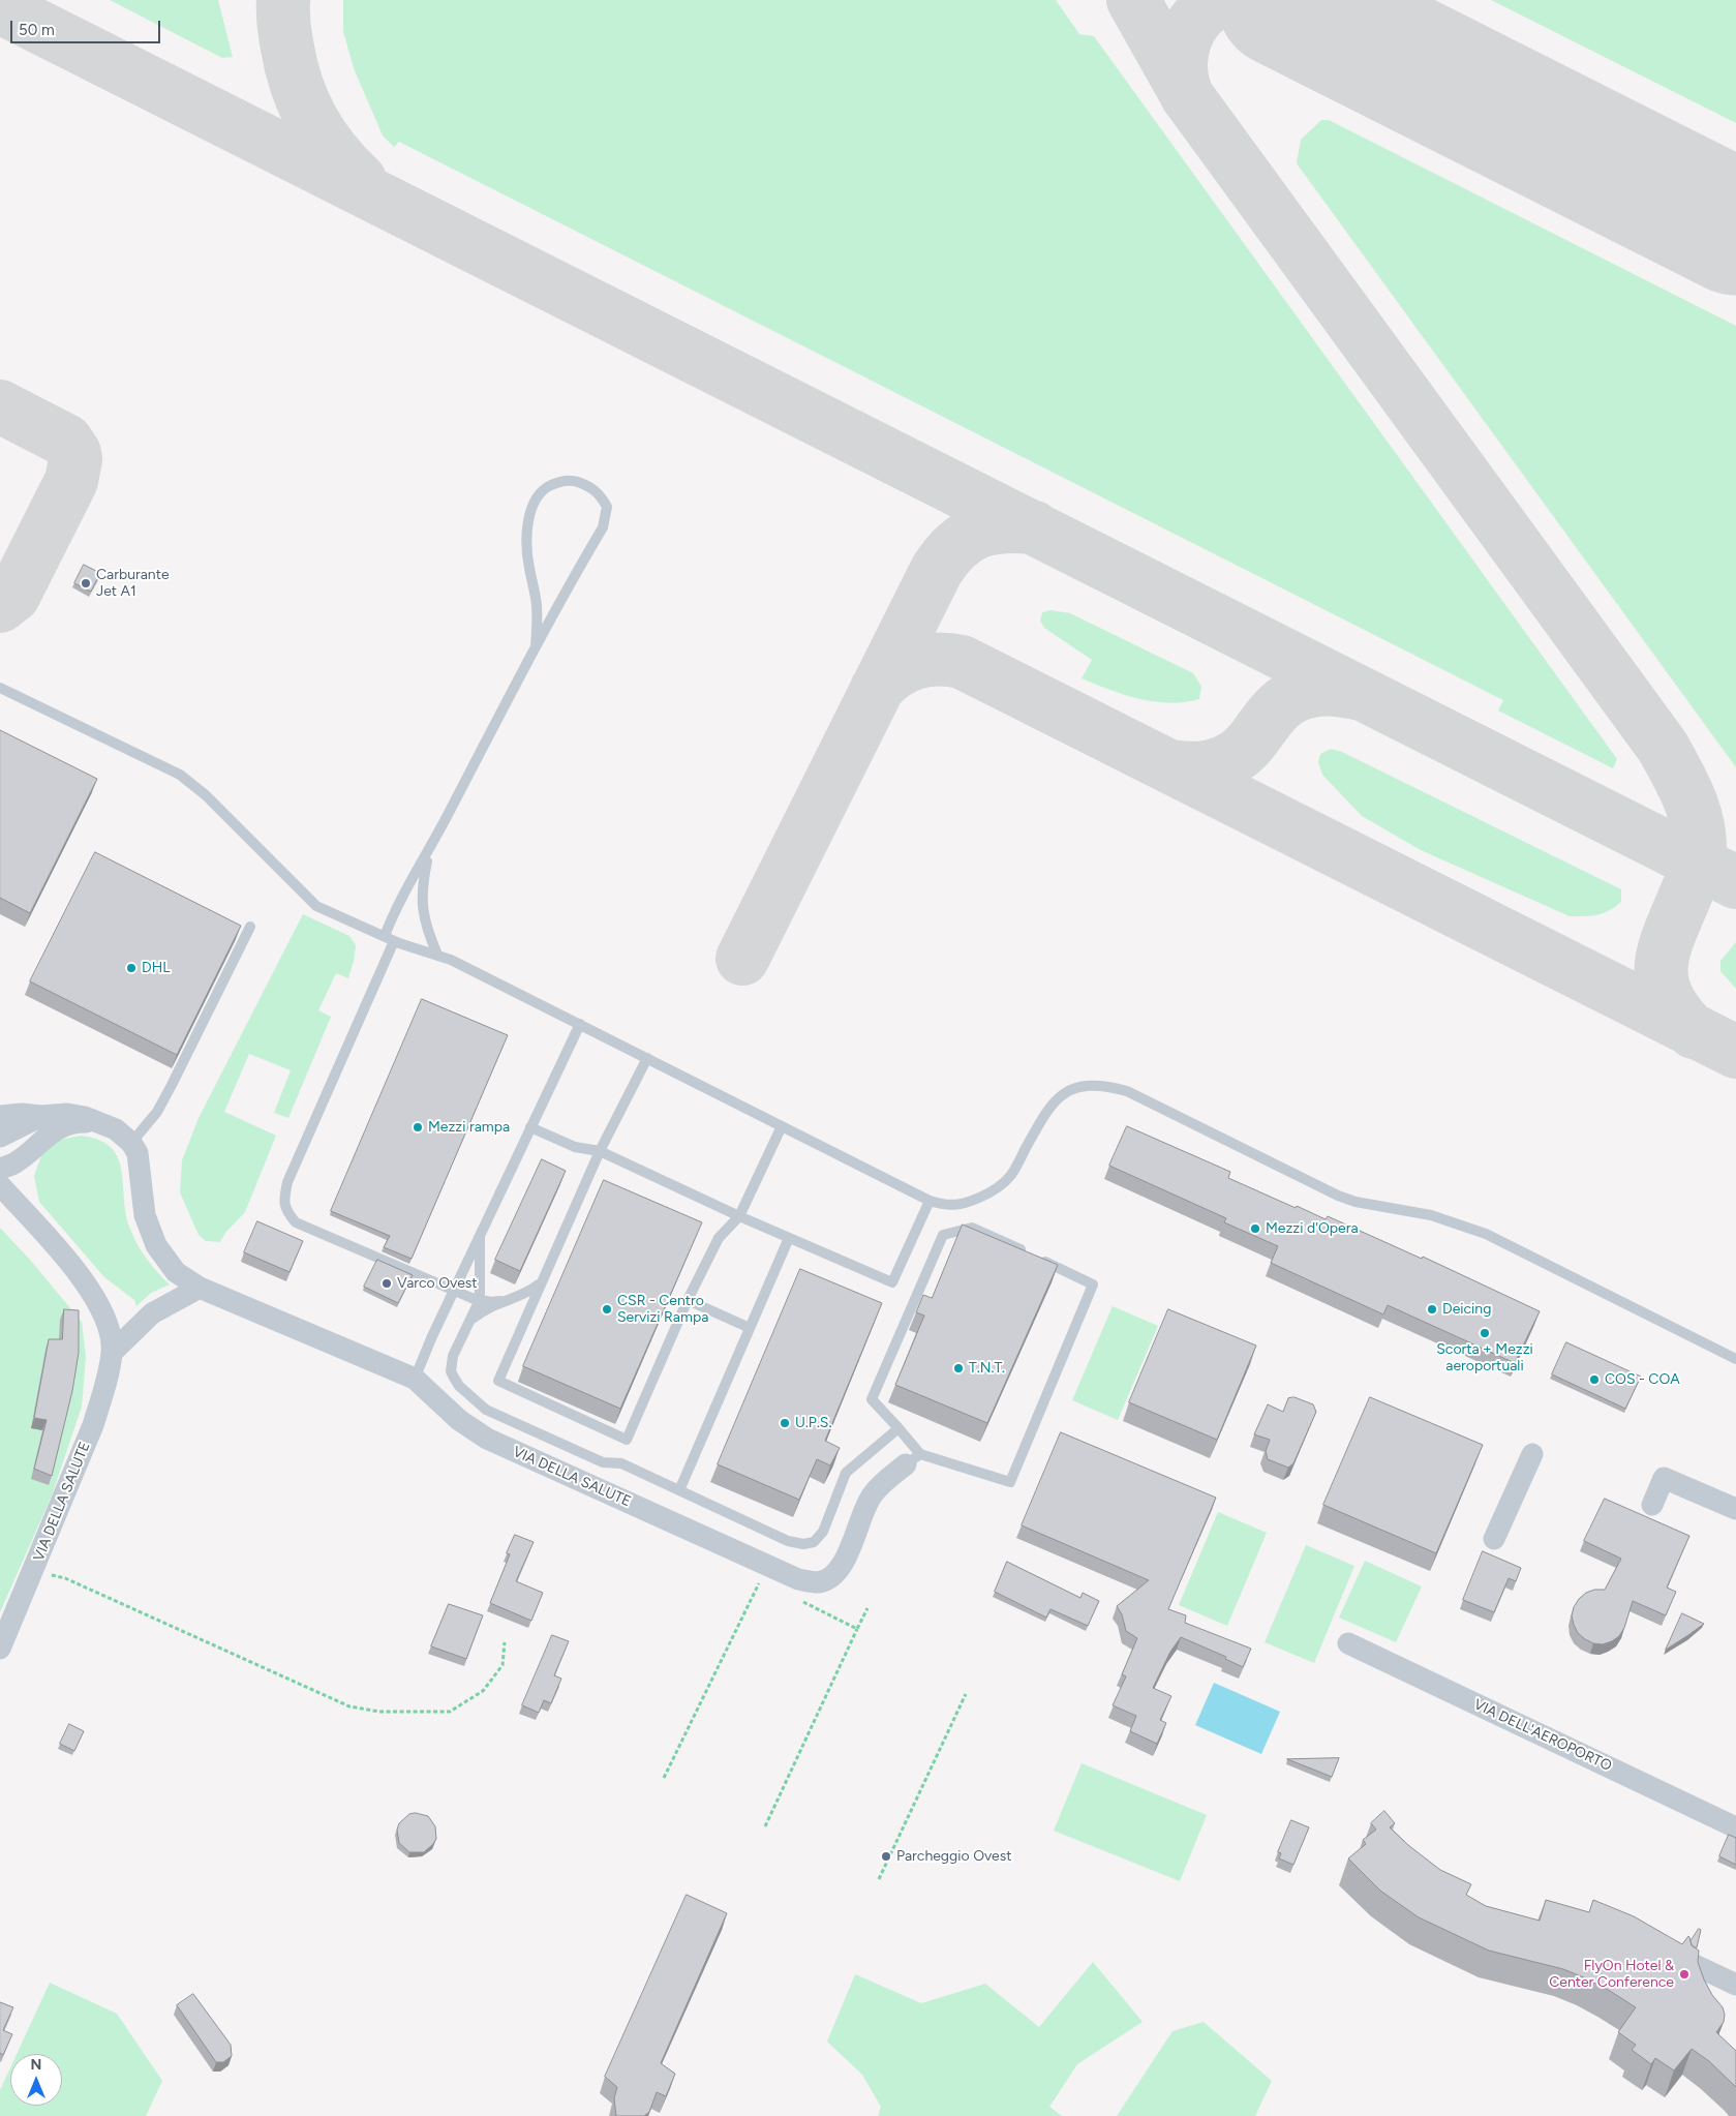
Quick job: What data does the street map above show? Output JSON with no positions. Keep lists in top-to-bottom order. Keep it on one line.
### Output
{"streets":{"street":["VIA DELLA SALUTE","VIA DELL'AEROPORTO"]},"places":["Carburante Jet A1","DHL","Mezzi rampa","Mezzi d'Opera","Varco Ovest","CSR - Centro Servizi Rampa","Deicing","Scorta + Mezzi aeroportuali","T.N.T.","COS - COA","U.P.S.","Parcheggio Ovest","FlyOn Hotel & Center Conference"],"scale_bar":"50 m","north":"top"}
